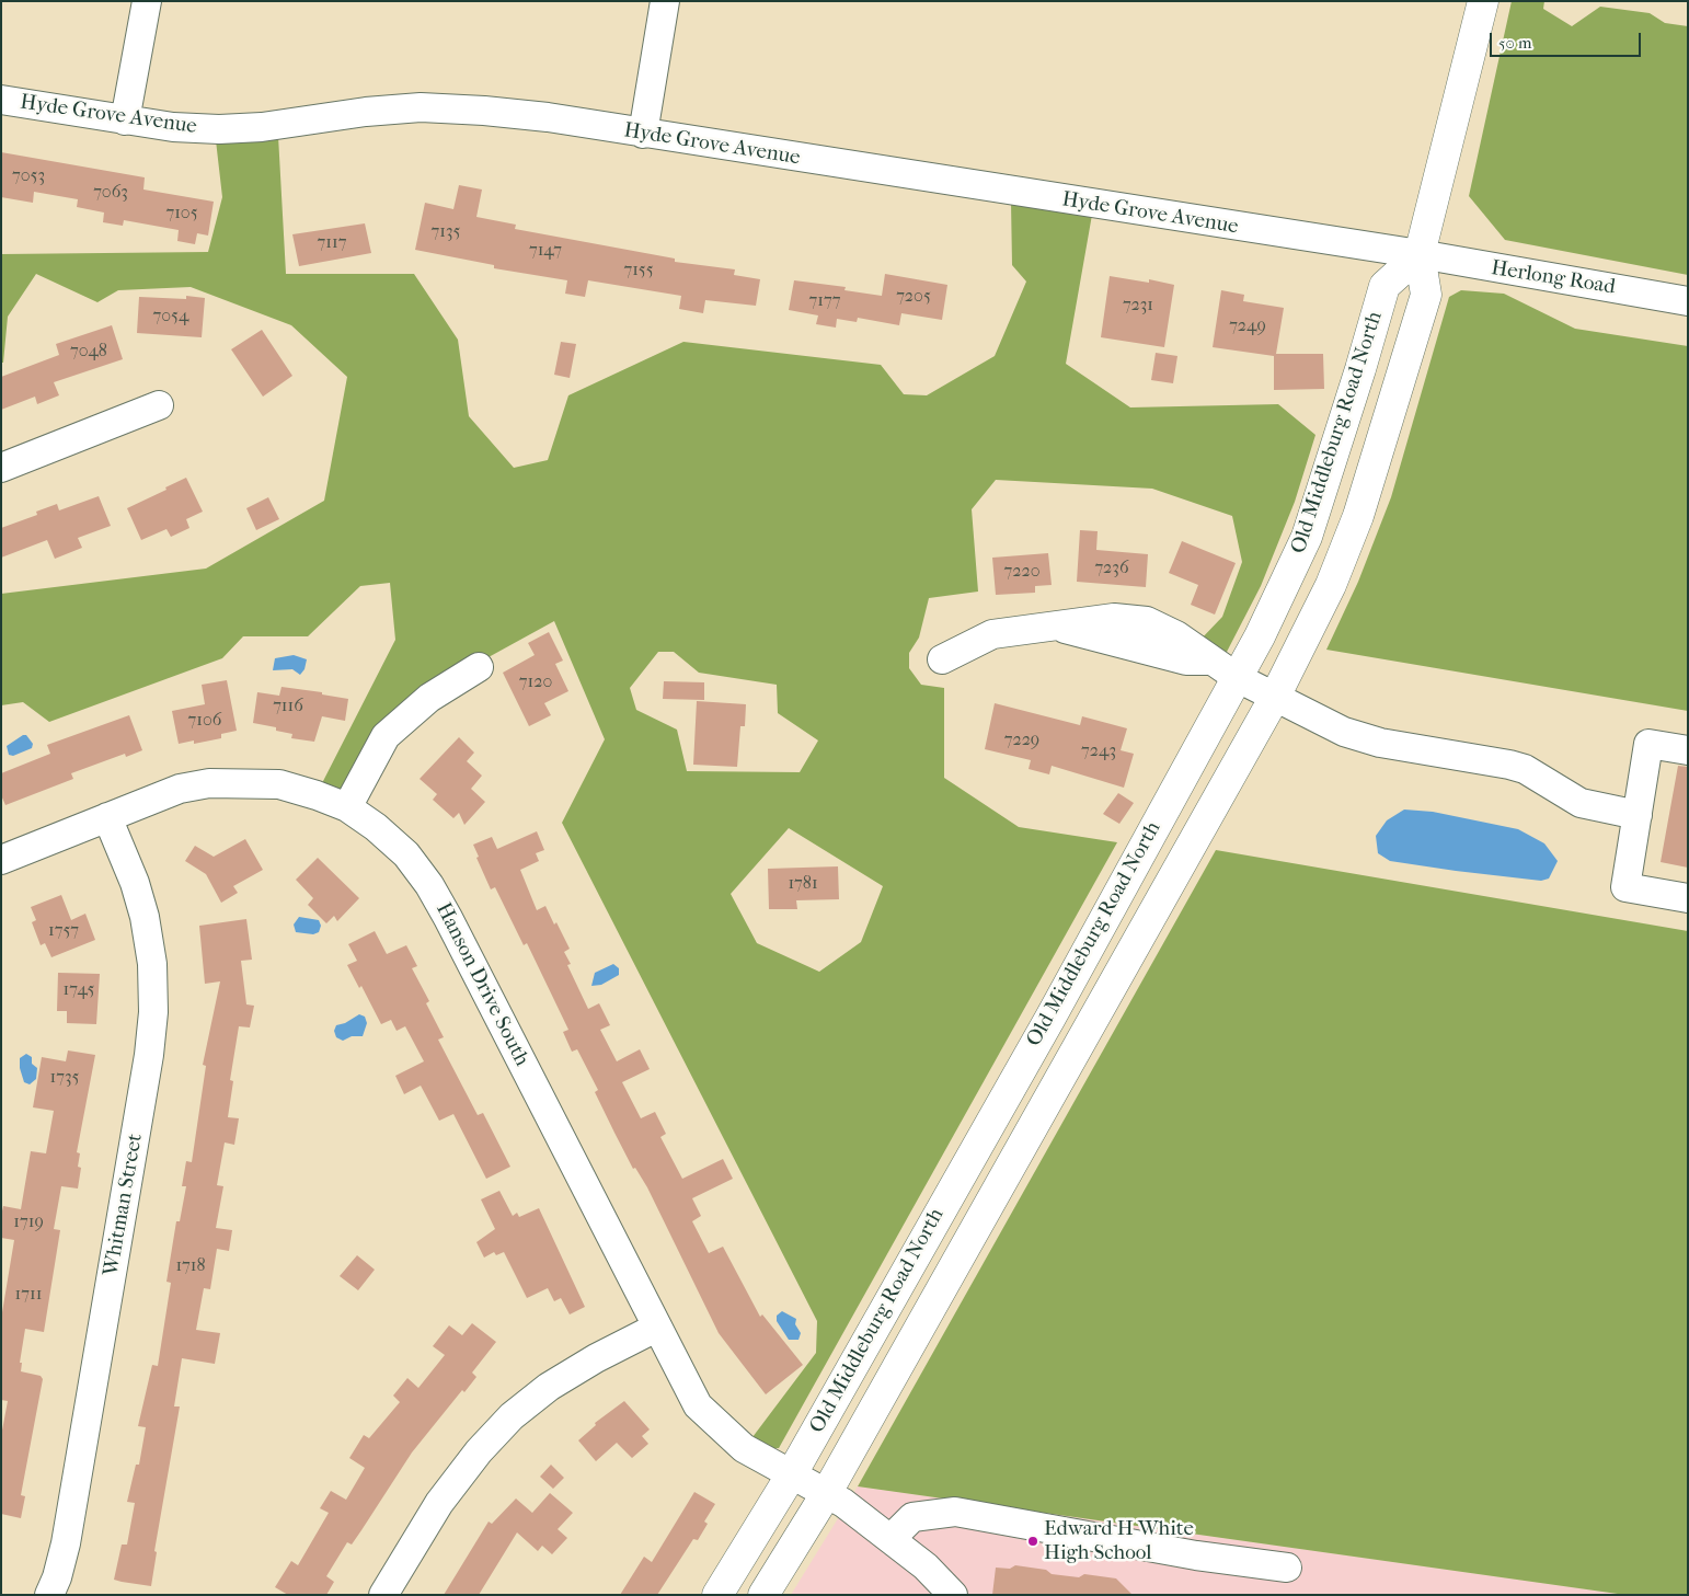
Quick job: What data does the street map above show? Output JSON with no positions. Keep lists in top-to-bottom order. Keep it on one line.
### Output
{"streets":{"main road":["Old Middleburg Road North"],"street":["Hyde Grove Avenue","Herlong Road","Hanson Drive South","Whitman Street"]},"crossings":[["Hyde Grove Avenue","Herlong Road"],["Hyde Grove Avenue","Old Middleburg Road North"],["Herlong Road","Old Middleburg Road North"],["Old Middleburg Road North","Hanson Drive South"],["Hanson Drive South","Whitman Street"]],"places":["Edward H White High School"],"house_numbers":["7053","7063","7105","7135","7117","7147","7155","7205","7177","7231","7054","7249","7048","7236","7220","7120","7116","7106","7229","7243","1781","1757","1745","1735","1719","1718","1711"],"scale_bar":"50 m"}
